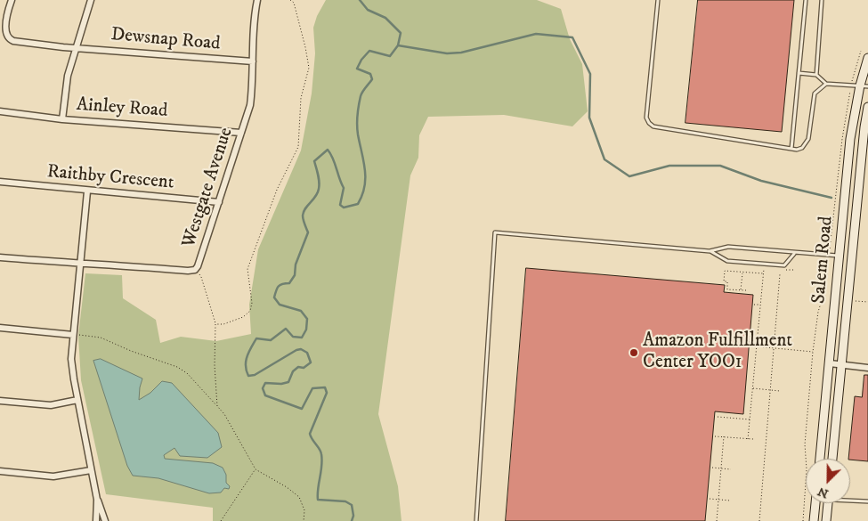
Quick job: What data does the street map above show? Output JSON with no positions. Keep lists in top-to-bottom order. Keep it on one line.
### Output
{"streets":{"main road":["Salem Road"],"street":["Dewsnap Road","Ainley Road","Raithby Crescent","Westgate Avenue"]},"crossings":[["Dewsnap Road","Westgate Avenue"],["Ainley Road","Westgate Avenue"],["Raithby Crescent","Westgate Avenue"]],"places":["Amazon Fulfillment Center YOO1"],"north":"bottom left"}
